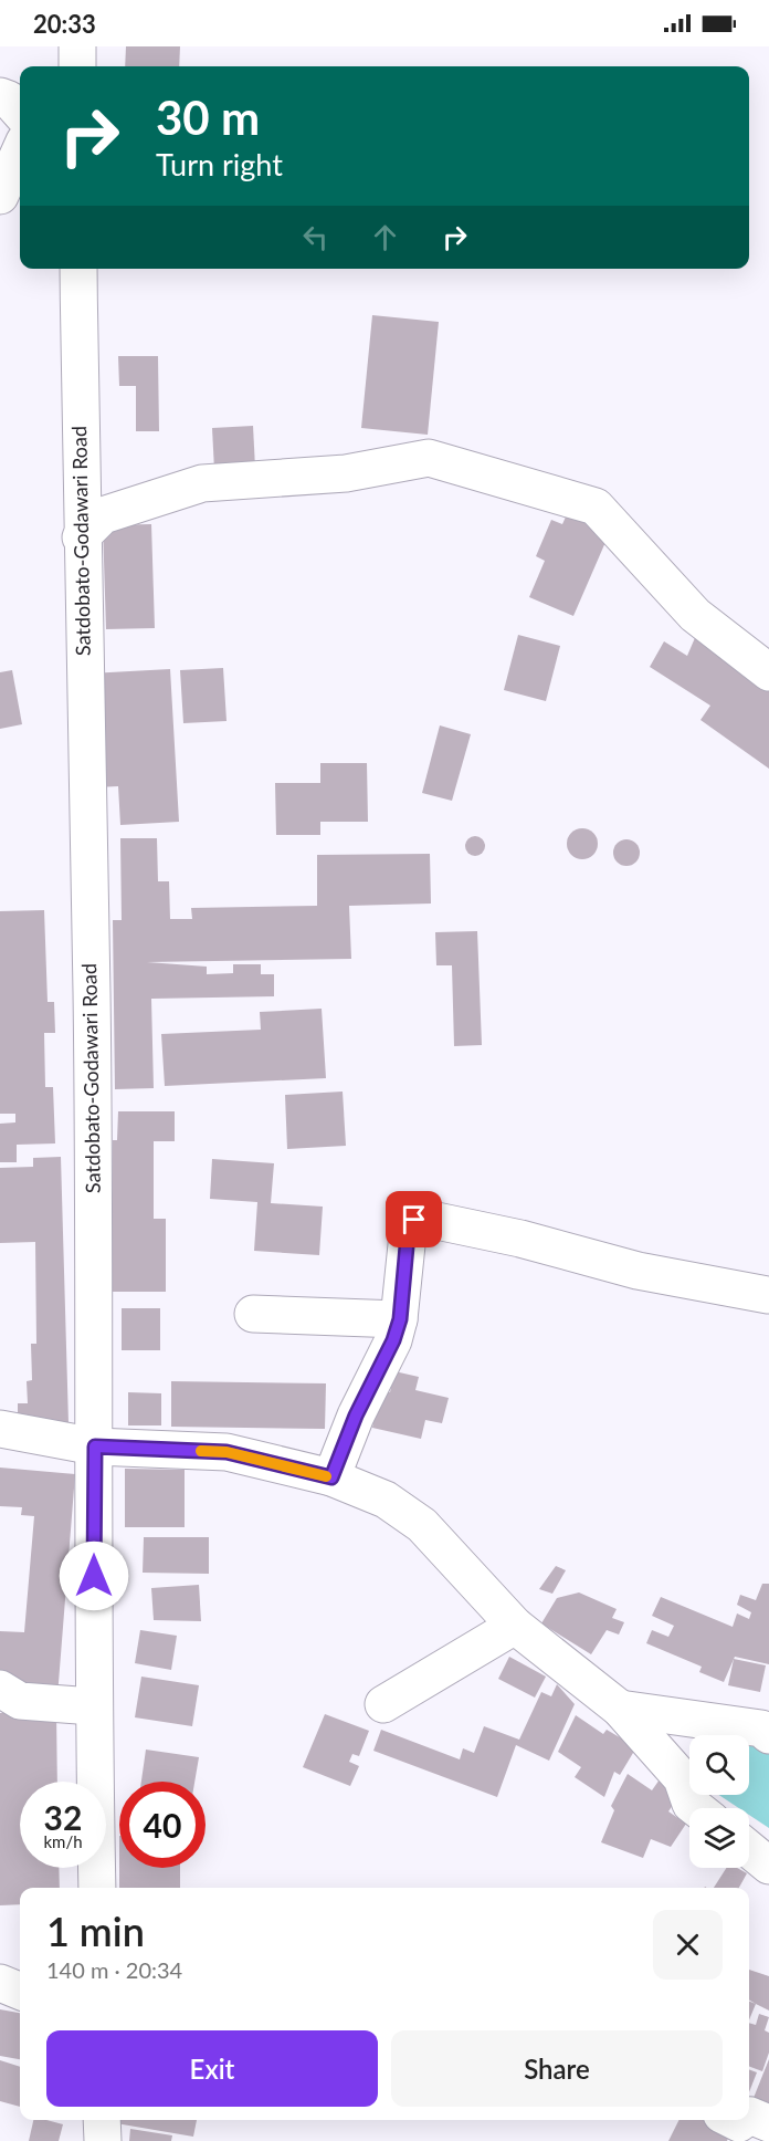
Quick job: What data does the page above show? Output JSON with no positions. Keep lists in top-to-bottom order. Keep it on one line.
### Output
{"streets":{"street":["Satdobato-Godawari Road"]},"page":{"status":"20:33","turn":["30 m","Turn right"],"speed":"32 km/h","limit":"40","heading":["1 min","140 m · 20:34"],"buttons":["Exit","Share"]}}
